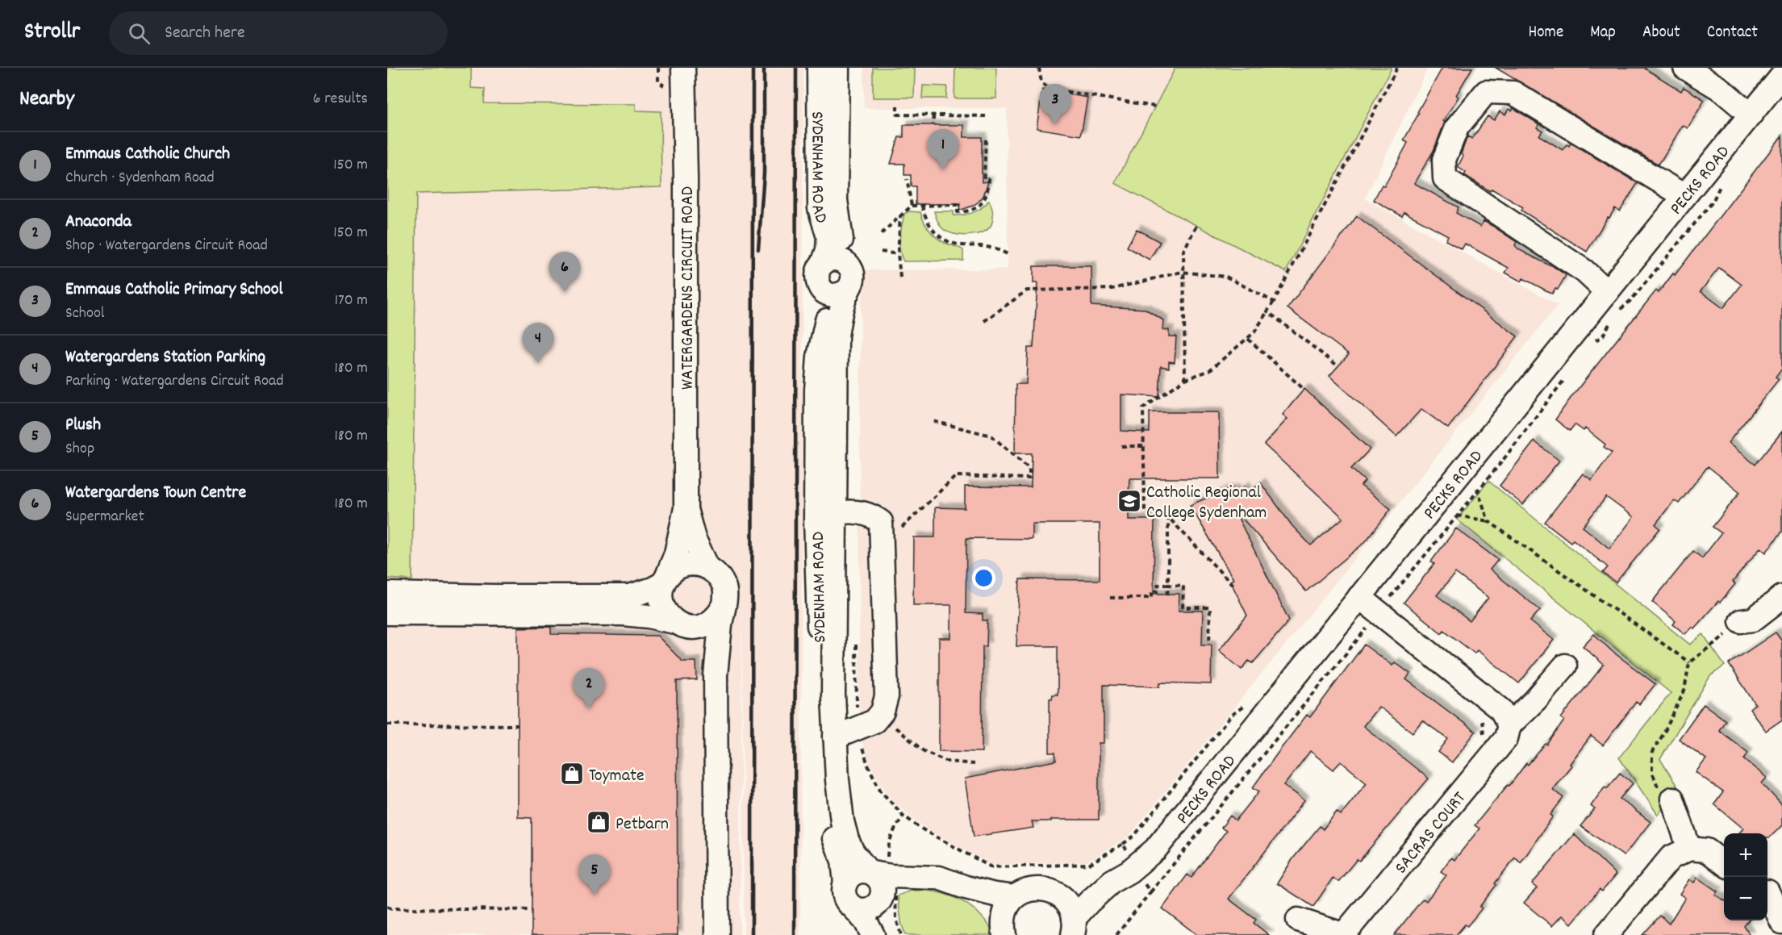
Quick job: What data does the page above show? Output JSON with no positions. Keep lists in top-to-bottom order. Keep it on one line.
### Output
{"streets":{"street":["SYDENHAM ROAD","PECKS ROAD","WATERGARDENS CIRCUIT ROAD","SACRAS COURT"]},"places":{"school or university":["Catholic Regional College Sydenham"],"shop":["Toymate","Petbarn"]},"page":{"header":"Strollr","search":"Search here","nav":["Home","Map","About","Contact"],"heading":["Nearby","6 results"],"pins":["3","1","6","4","2","5"],"list":[{"mark":"1","name":"Emmaus Catholic Church","note":"Church · Sydenham Road","value":"150 m"},{"mark":"2","name":"Anaconda","note":"Shop · Watergardens Circuit Road","value":"150 m"},{"mark":"3","name":"Emmaus Catholic Primary School","note":"School","value":"170 m"},{"mark":"4","name":"Watergardens Station Parking","note":"Parking · Watergardens Circuit Road","value":"180 m"},{"mark":"5","name":"Plush","note":"Shop","value":"180 m"},{"mark":"6","name":"Watergardens Town Centre","note":"Supermarket","value":"180 m"}],"map_buttons":["+","−"]}}
